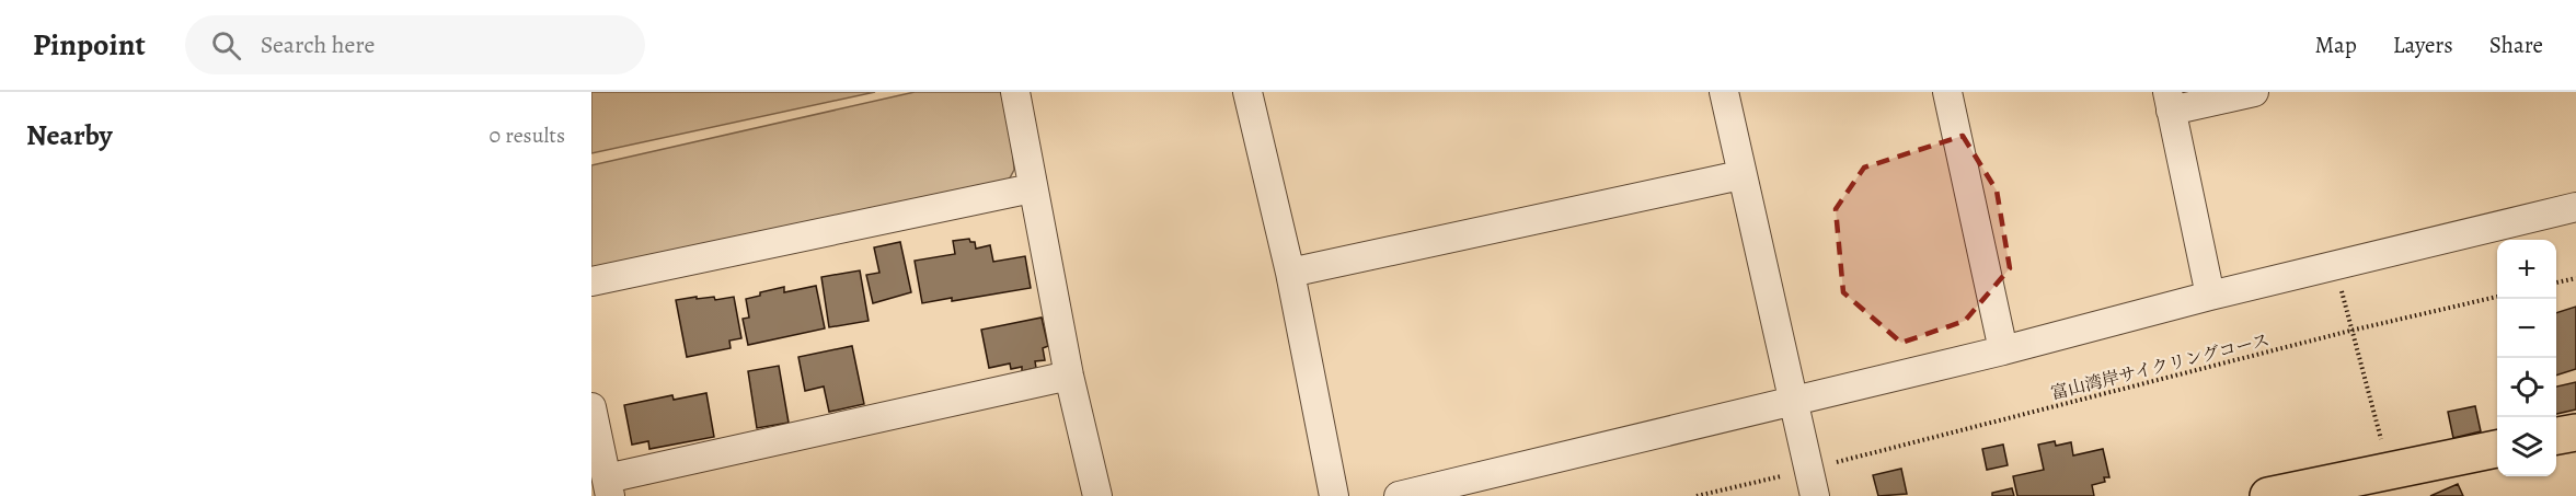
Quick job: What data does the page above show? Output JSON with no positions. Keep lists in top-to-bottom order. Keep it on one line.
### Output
{"streets":{"path":["富山湾岸サイクリングコース"]},"page":{"header":"Pinpoint","search":"Search here","nav":["Map","Layers","Share"],"heading":["Nearby","0 results"],"map_buttons":["+","−"]}}
